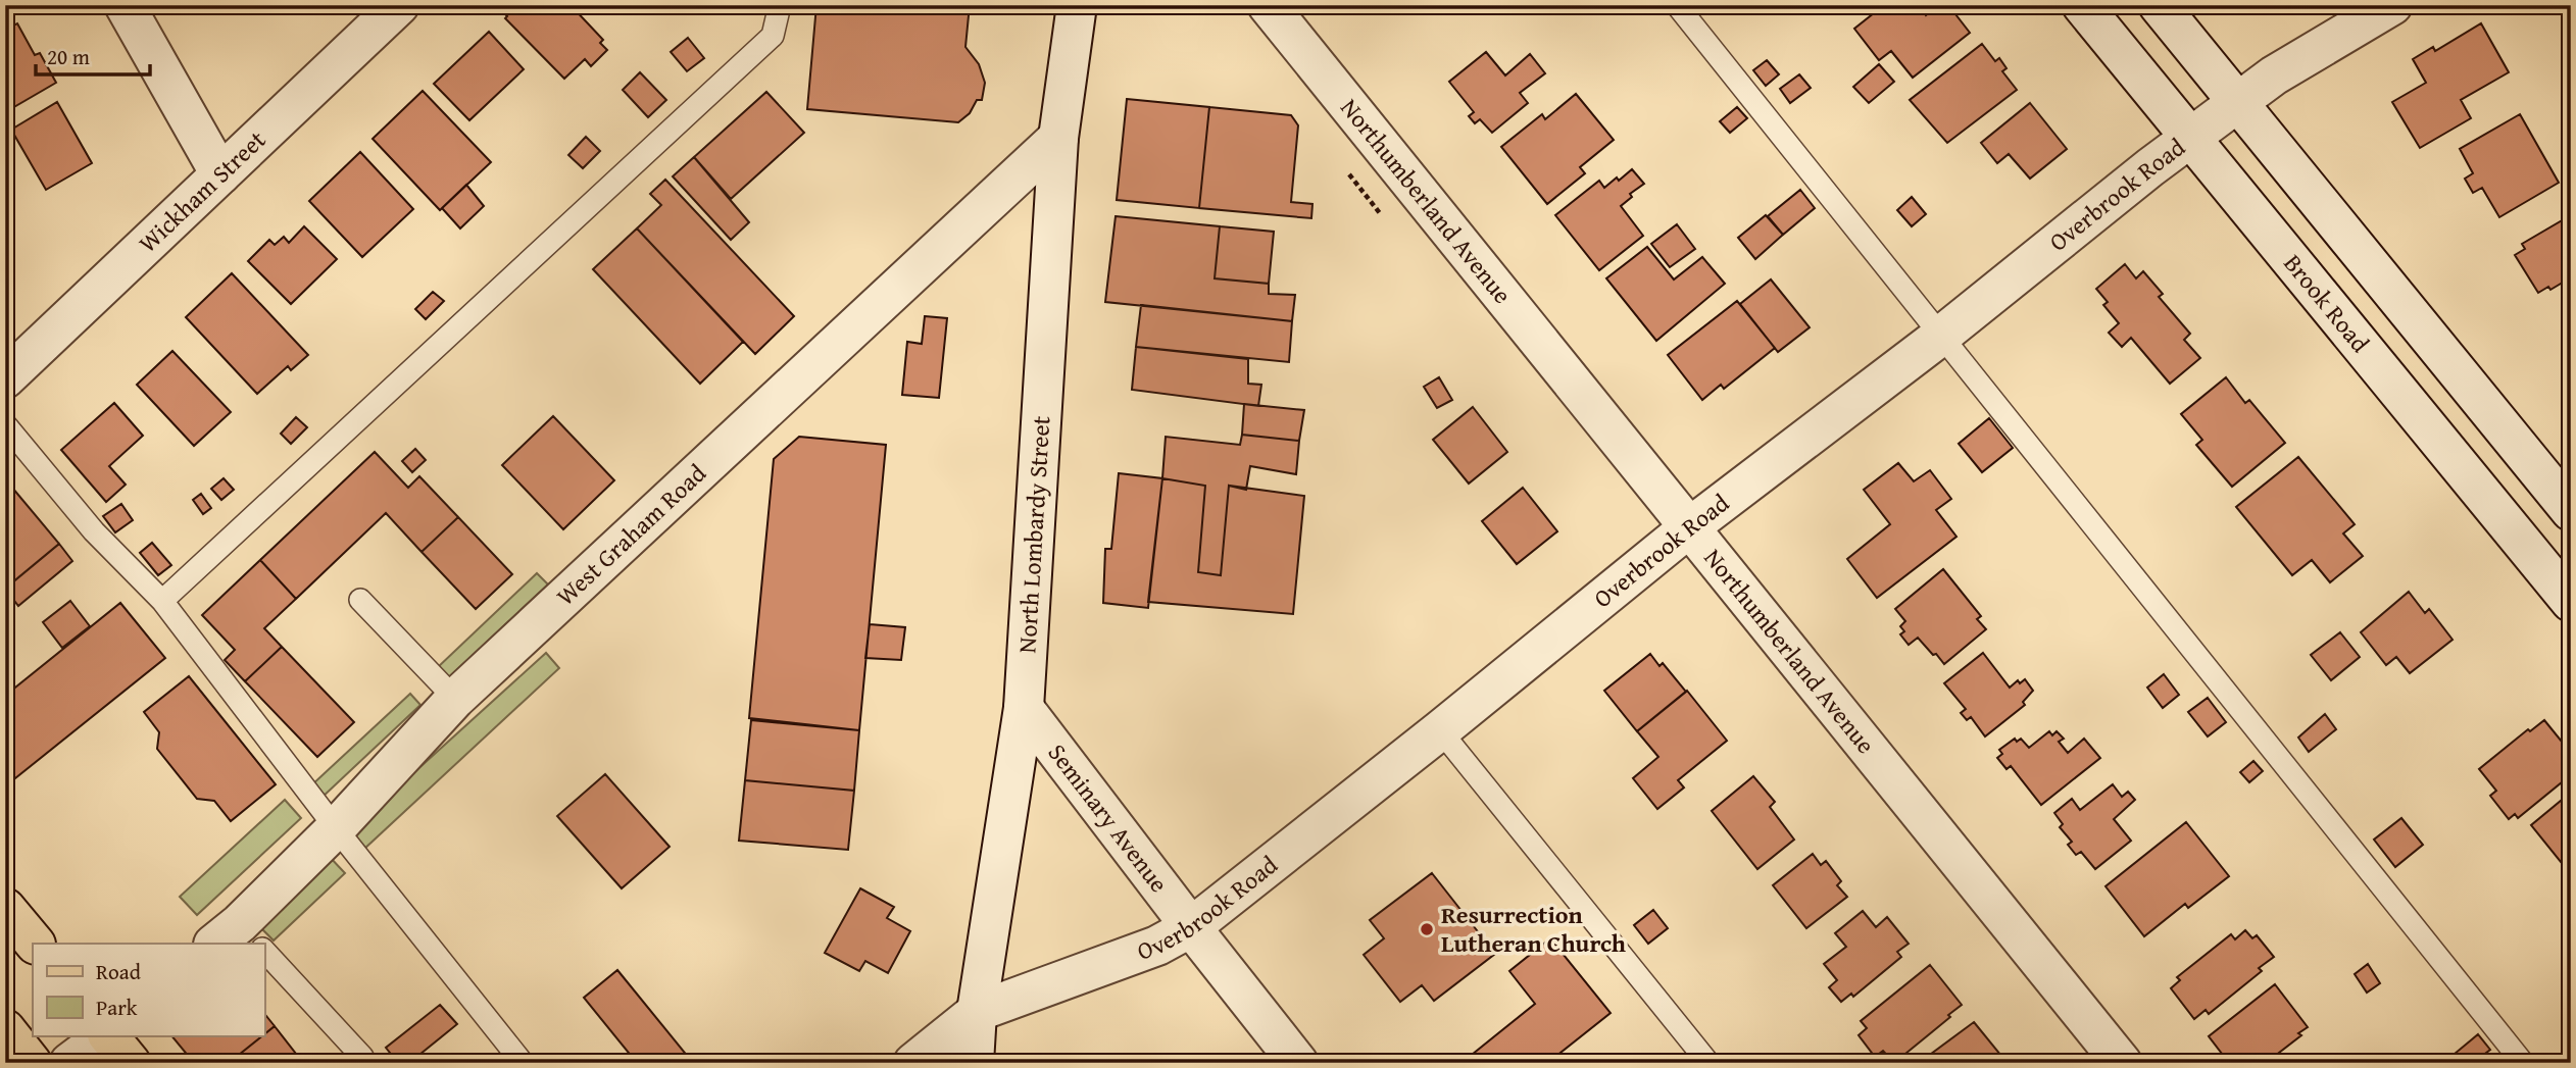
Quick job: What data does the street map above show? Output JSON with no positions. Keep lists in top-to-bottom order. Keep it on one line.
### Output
{"streets":{"street":["Wickham Street","Overbrook Road","Northumberland Avenue","Brook Road","West Graham Road","North Lombardy Street","Seminary Avenue"]},"crossings":[["Overbrook Road","Northumberland Avenue"],["Overbrook Road","Brook Road"],["Overbrook Road","North Lombardy Street"],["Overbrook Road","Seminary Avenue"],["West Graham Road","North Lombardy Street"],["North Lombardy Street","Seminary Avenue"]],"places":["Resurrection Lutheran Church"],"legend":["Road","Park"],"scale_bar":"20 m"}
